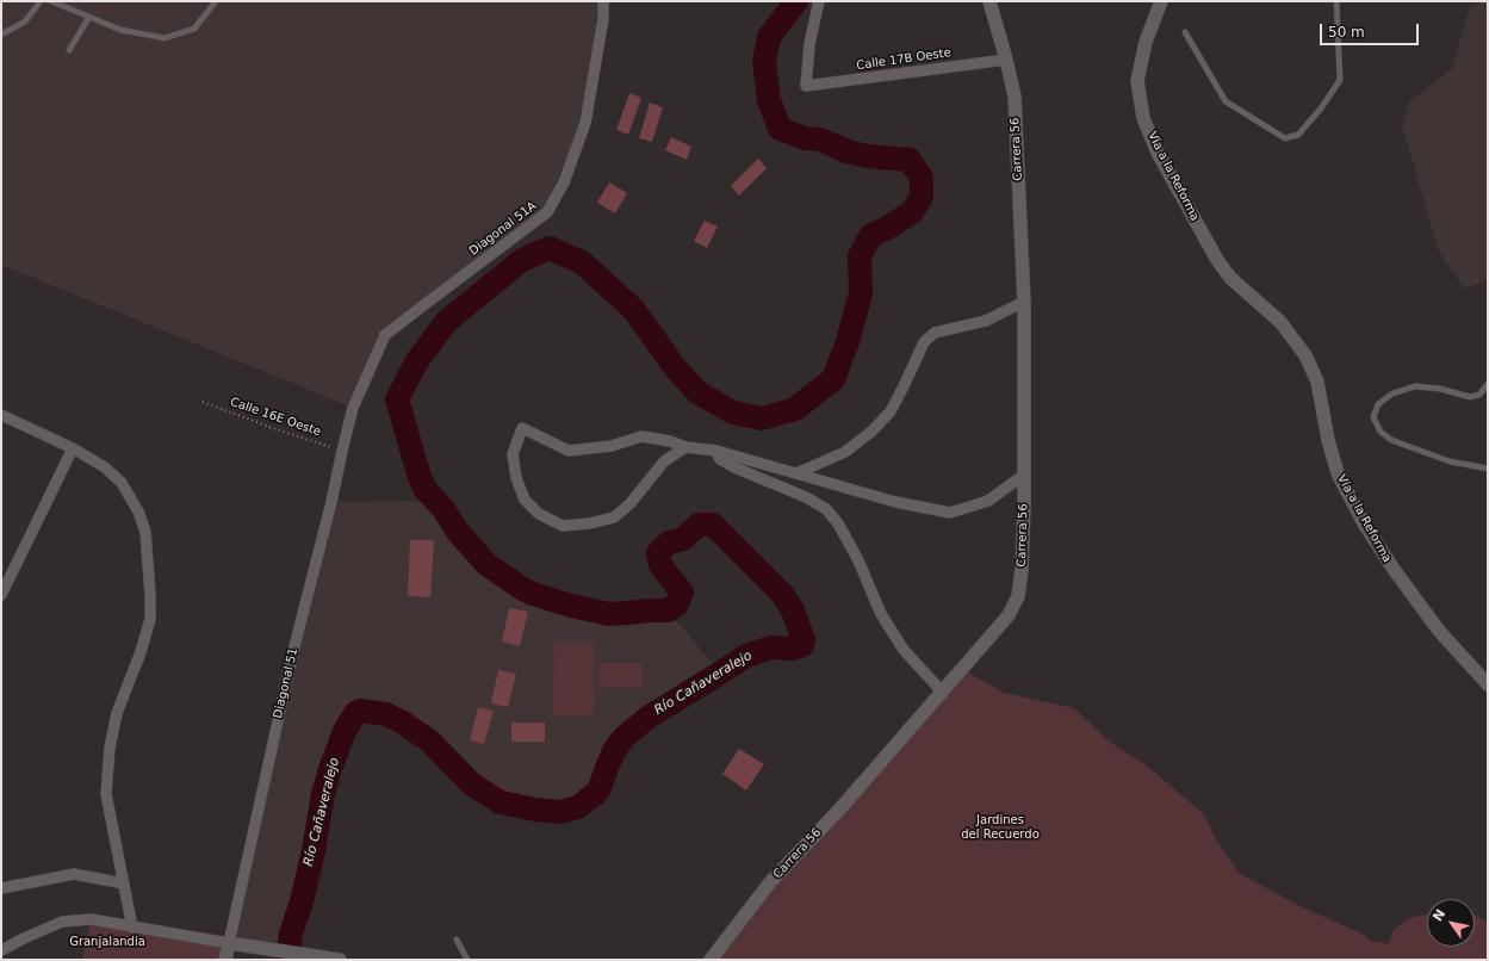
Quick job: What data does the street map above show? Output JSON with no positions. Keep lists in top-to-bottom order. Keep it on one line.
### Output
{"streets":{"street":["Calle 17B Oeste","Carrera 56","Vía a la Reforma","Diagonal 51A","Diagonal 51"],"path":["Calle 16E Oeste"]},"crossings":[["Calle 17B Oeste","Carrera 56"],["Diagonal 51A","Diagonal 51"],["Calle 16E Oeste","Diagonal 51"]],"water":["Río Cañaveralejo"],"parks":["Jardines del Recuerdo","Granjalandia"],"scale_bar":"50 m","north":"top left"}
